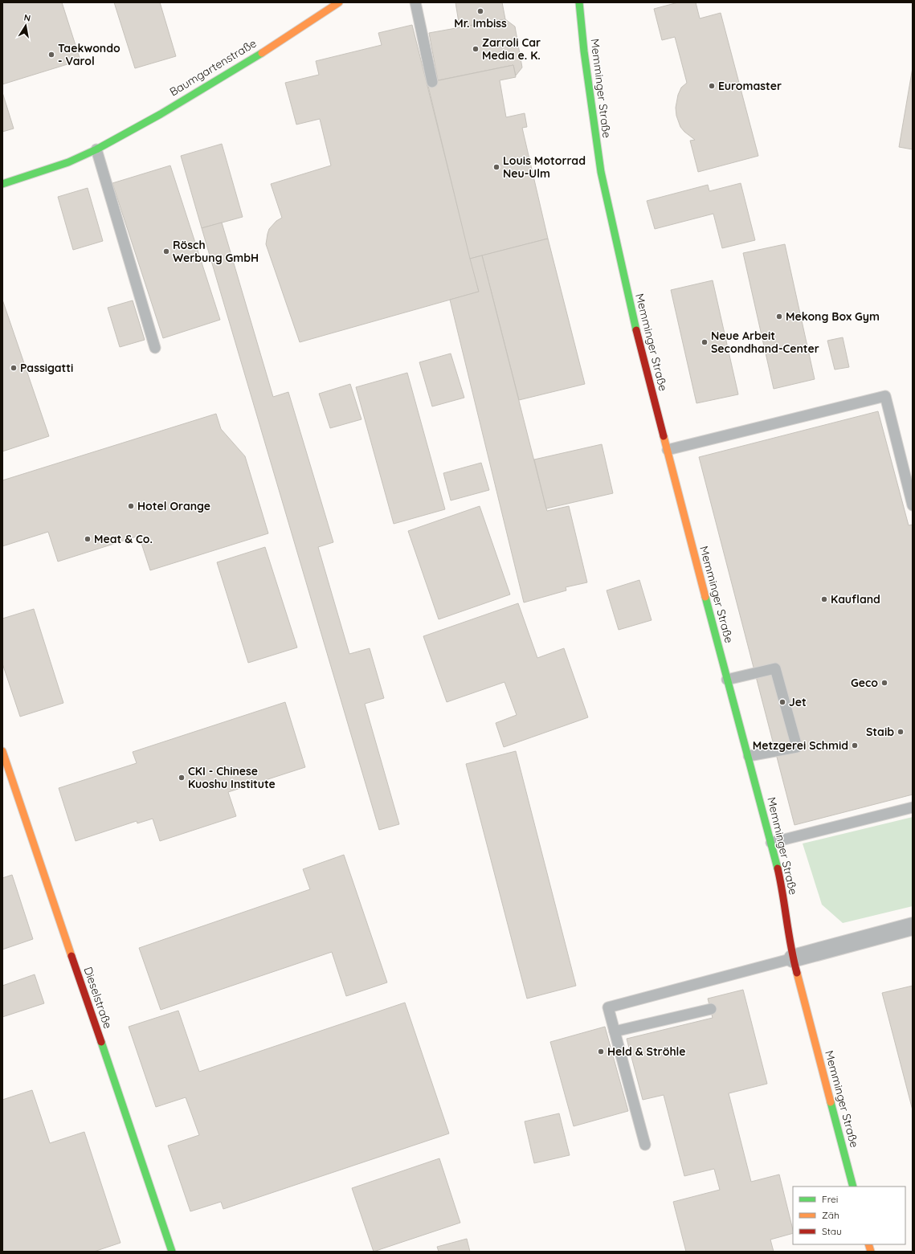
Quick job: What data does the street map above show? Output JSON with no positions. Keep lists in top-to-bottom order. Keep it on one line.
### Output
{"streets":{"main road":["Baumgartenstraße","Memminger Straße","Dieselstraße"]},"places":["Mr. Imbiss","Zarroli Car Media e. K.","Taekwondo - Varol","Euromaster","Louis Motorrad Neu-Ulm","Rösch Werbung GmbH","Mekong Box Gym","Neue Arbeit Secondhand-Center","Passigatti","Hotel Orange","Meat & Co.","Kaufland","Geco","Jet","Staib","Metzgerei Schmid","CKI - Chinese Kuoshu Institute","Held & Ströhle"],"legend":["Frei","Zäh","Stau"],"north":"top"}
